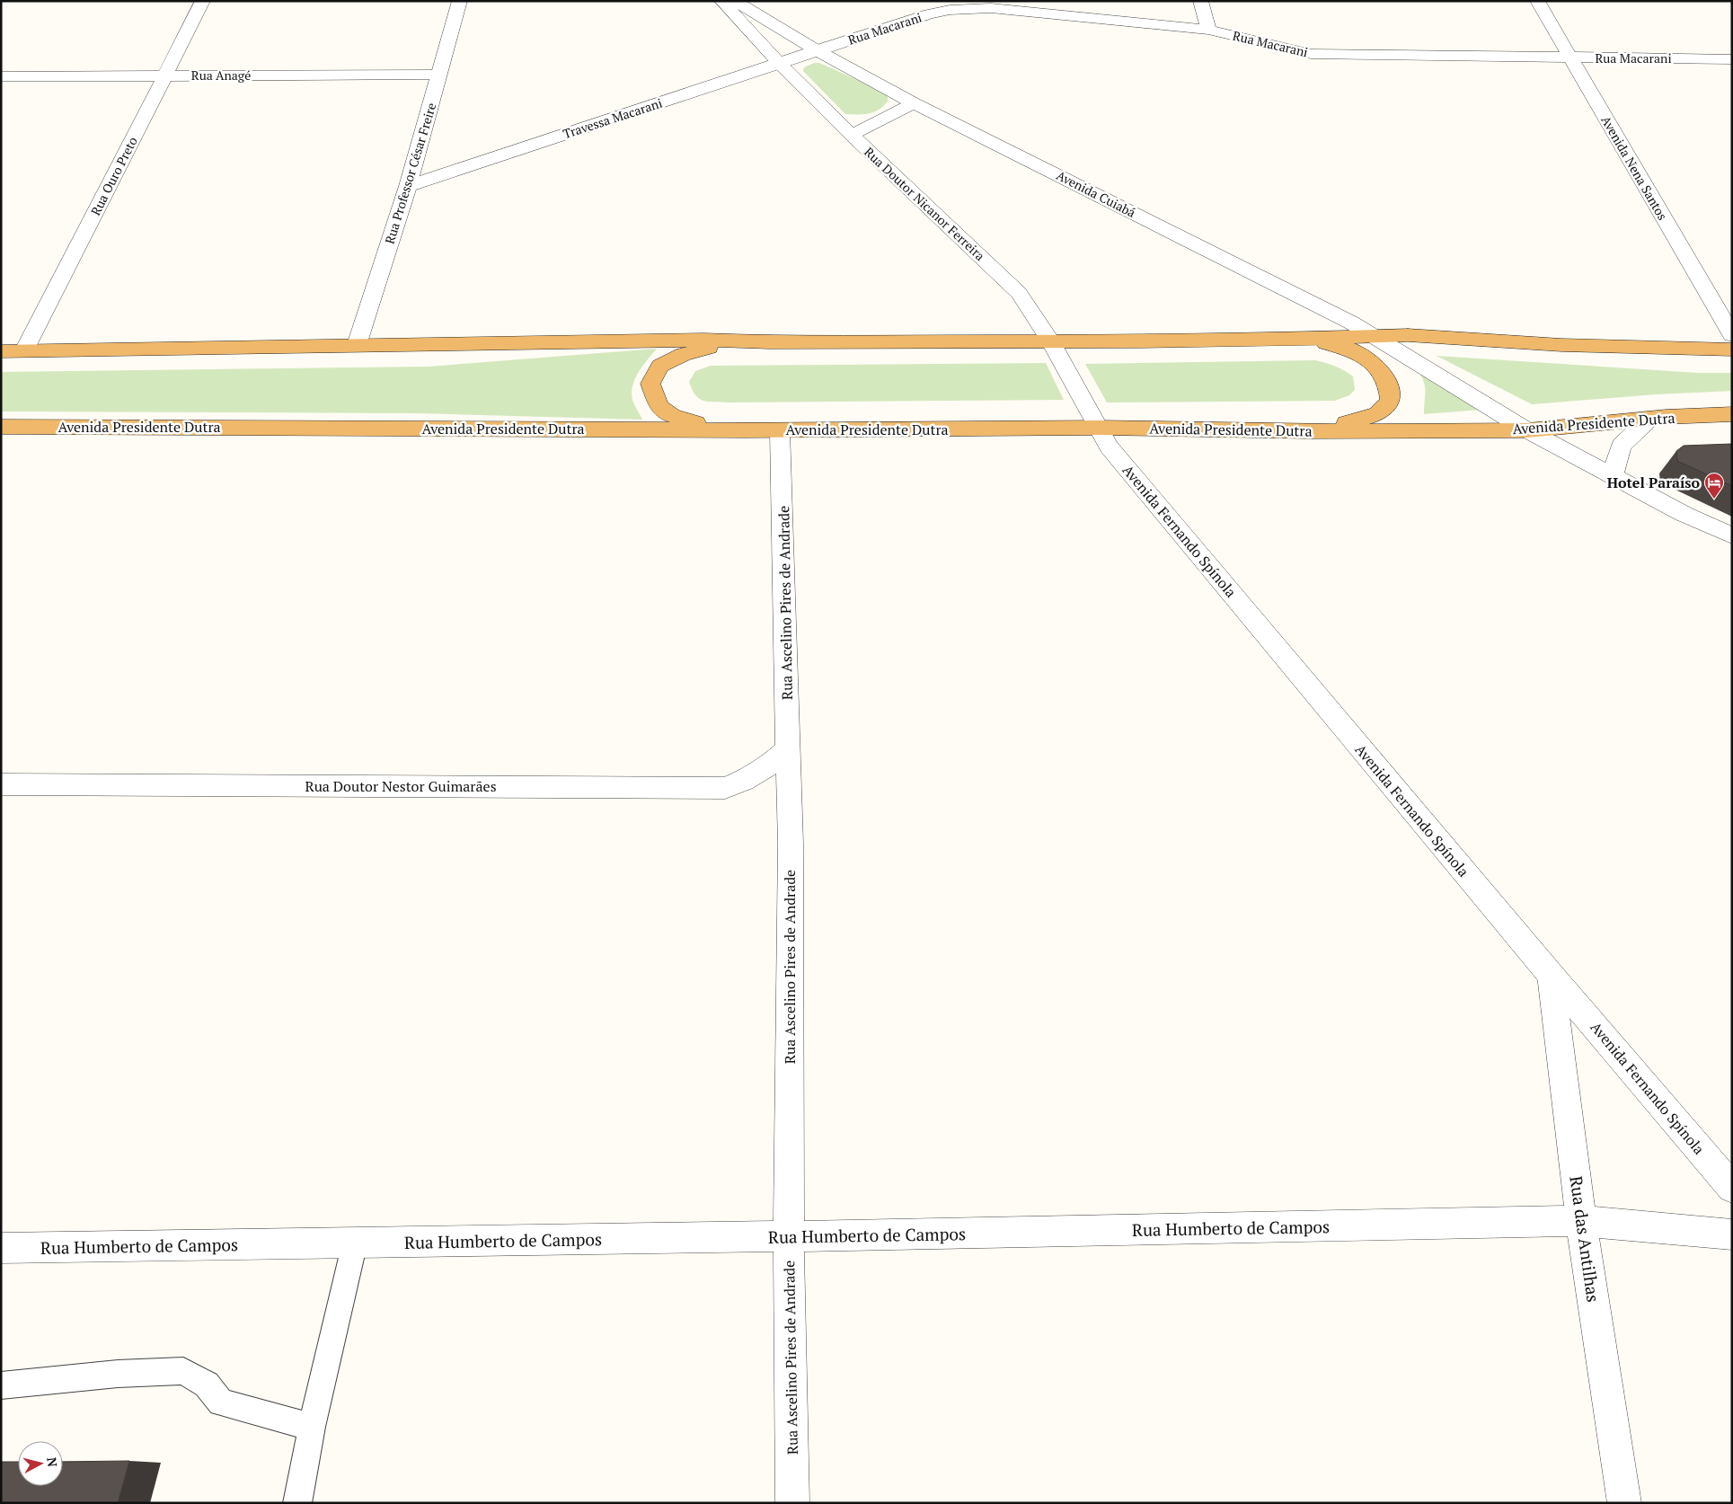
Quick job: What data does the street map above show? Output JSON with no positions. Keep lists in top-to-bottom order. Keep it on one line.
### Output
{"streets":{"highway":["Avenida Presidente Dutra"],"street":["Rua Macarani","Rua Anagé","Travessa Macarani","Avenida Nena Santos","Rua Professor César Freire","Rua Ouro Preto","Avenida Cuiabá","Rua Doutor Nicanor Ferreira","Avenida Fernando Spínola","Rua Ascelino Pires de Andrade","Rua Doutor Nestor Guimarães","Rua Humberto de Campos","Rua das Antilhas"]},"crossings":[["Rua Macarani","Travessa Macarani"],["Rua Macarani","Avenida Nena Santos"],["Rua Macarani","Avenida Cuiabá"],["Rua Anagé","Rua Professor César Freire"],["Rua Anagé","Rua Ouro Preto"],["Travessa Macarani","Rua Professor César Freire"],["Travessa Macarani","Avenida Cuiabá"],["Travessa Macarani","Rua Doutor Nicanor Ferreira"],["Avenida Cuiabá","Avenida Presidente Dutra"],["Rua Doutor Nicanor Ferreira","Avenida Presidente Dutra"],["Rua Doutor Nicanor Ferreira","Avenida Fernando Spínola"],["Avenida Presidente Dutra","Avenida Fernando Spínola"],["Avenida Presidente Dutra","Rua Ascelino Pires de Andrade"],["Avenida Fernando Spínola","Rua das Antilhas"],["Rua Ascelino Pires de Andrade","Rua Doutor Nestor Guimarães"],["Rua Ascelino Pires de Andrade","Rua Humberto de Campos"],["Rua Humberto de Campos","Rua das Antilhas"]],"places":{"hotel":["Hotel Paraíso"]},"north":"right"}
